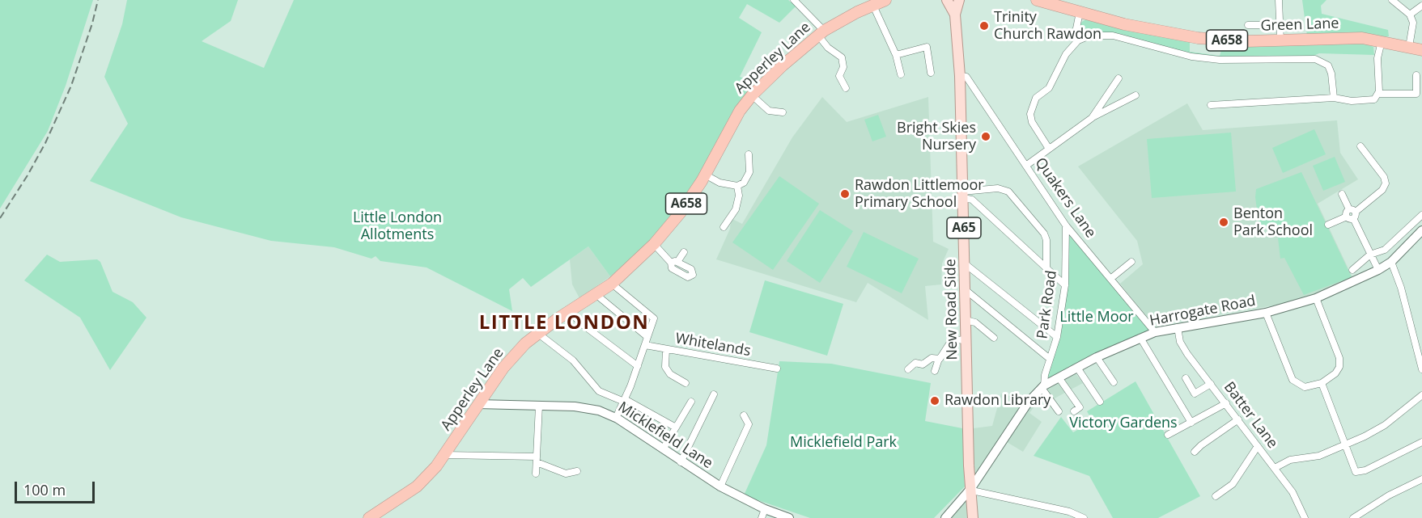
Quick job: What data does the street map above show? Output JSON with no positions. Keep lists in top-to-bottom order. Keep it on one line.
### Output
{"streets":{"highway":["Green Lane","A658","Apperley Lane"],"main road":["A65","New Road Side","Harrogate Road","Micklefield Lane"],"street":["Quakers Lane","Park Road","Whitelands","Batter Lane"]},"crossings":[["Apperley Lane","Micklefield Lane"],["Quakers Lane","Park Road"],["Quakers Lane","New Road Side"],["Quakers Lane","Harrogate Road"],["A65","New Road Side"],["A65","Harrogate Road"],["Park Road","Harrogate Road"],["New Road Side","Harrogate Road"],["Harrogate Road","Batter Lane"]],"districts":["LITTLE LONDON"],"parks":["Little London Allotments","Little Moor","Victory Gardens","Micklefield Park"],"places":["Trinity Church Rawdon","Bright Skies Nursery","Rawdon Littlemoor Primary School","Benton Park School","Rawdon Library"],"scale_bar":"100 m"}
